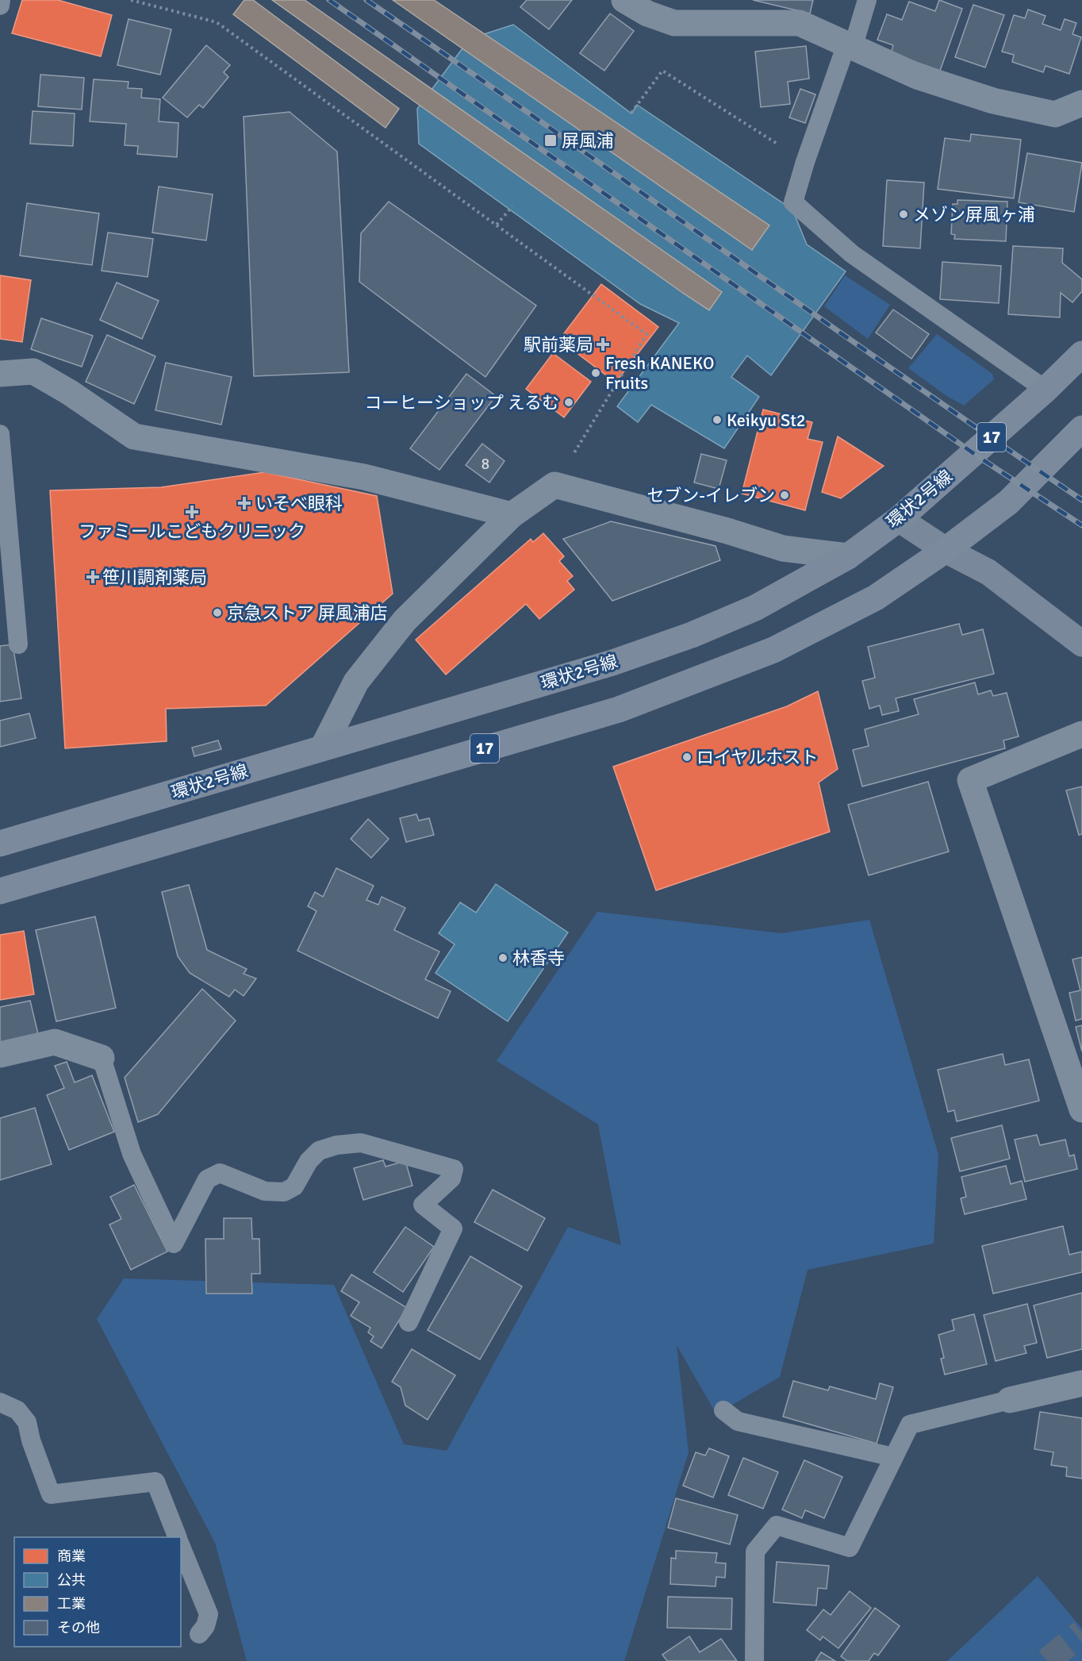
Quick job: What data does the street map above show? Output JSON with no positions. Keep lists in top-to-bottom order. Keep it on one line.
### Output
{"streets":{"main road":["17","環状2号線"]},"places":{"transit":["屏風浦"],"other":["メゾン屏風ヶ浦","Fresh KANEKO Fruits","コーヒーショップ えるむ","Keikyu St2","セブン-イレブン","京急ストア 屏風浦店","ロイヤルホスト","林香寺"],"health":["駅前薬局","いそべ眼科","ファミールこどもクリニック","笹川調剤薬局"]},"house_numbers":["8"],"legend":["商業","公共","工業","その他"]}
